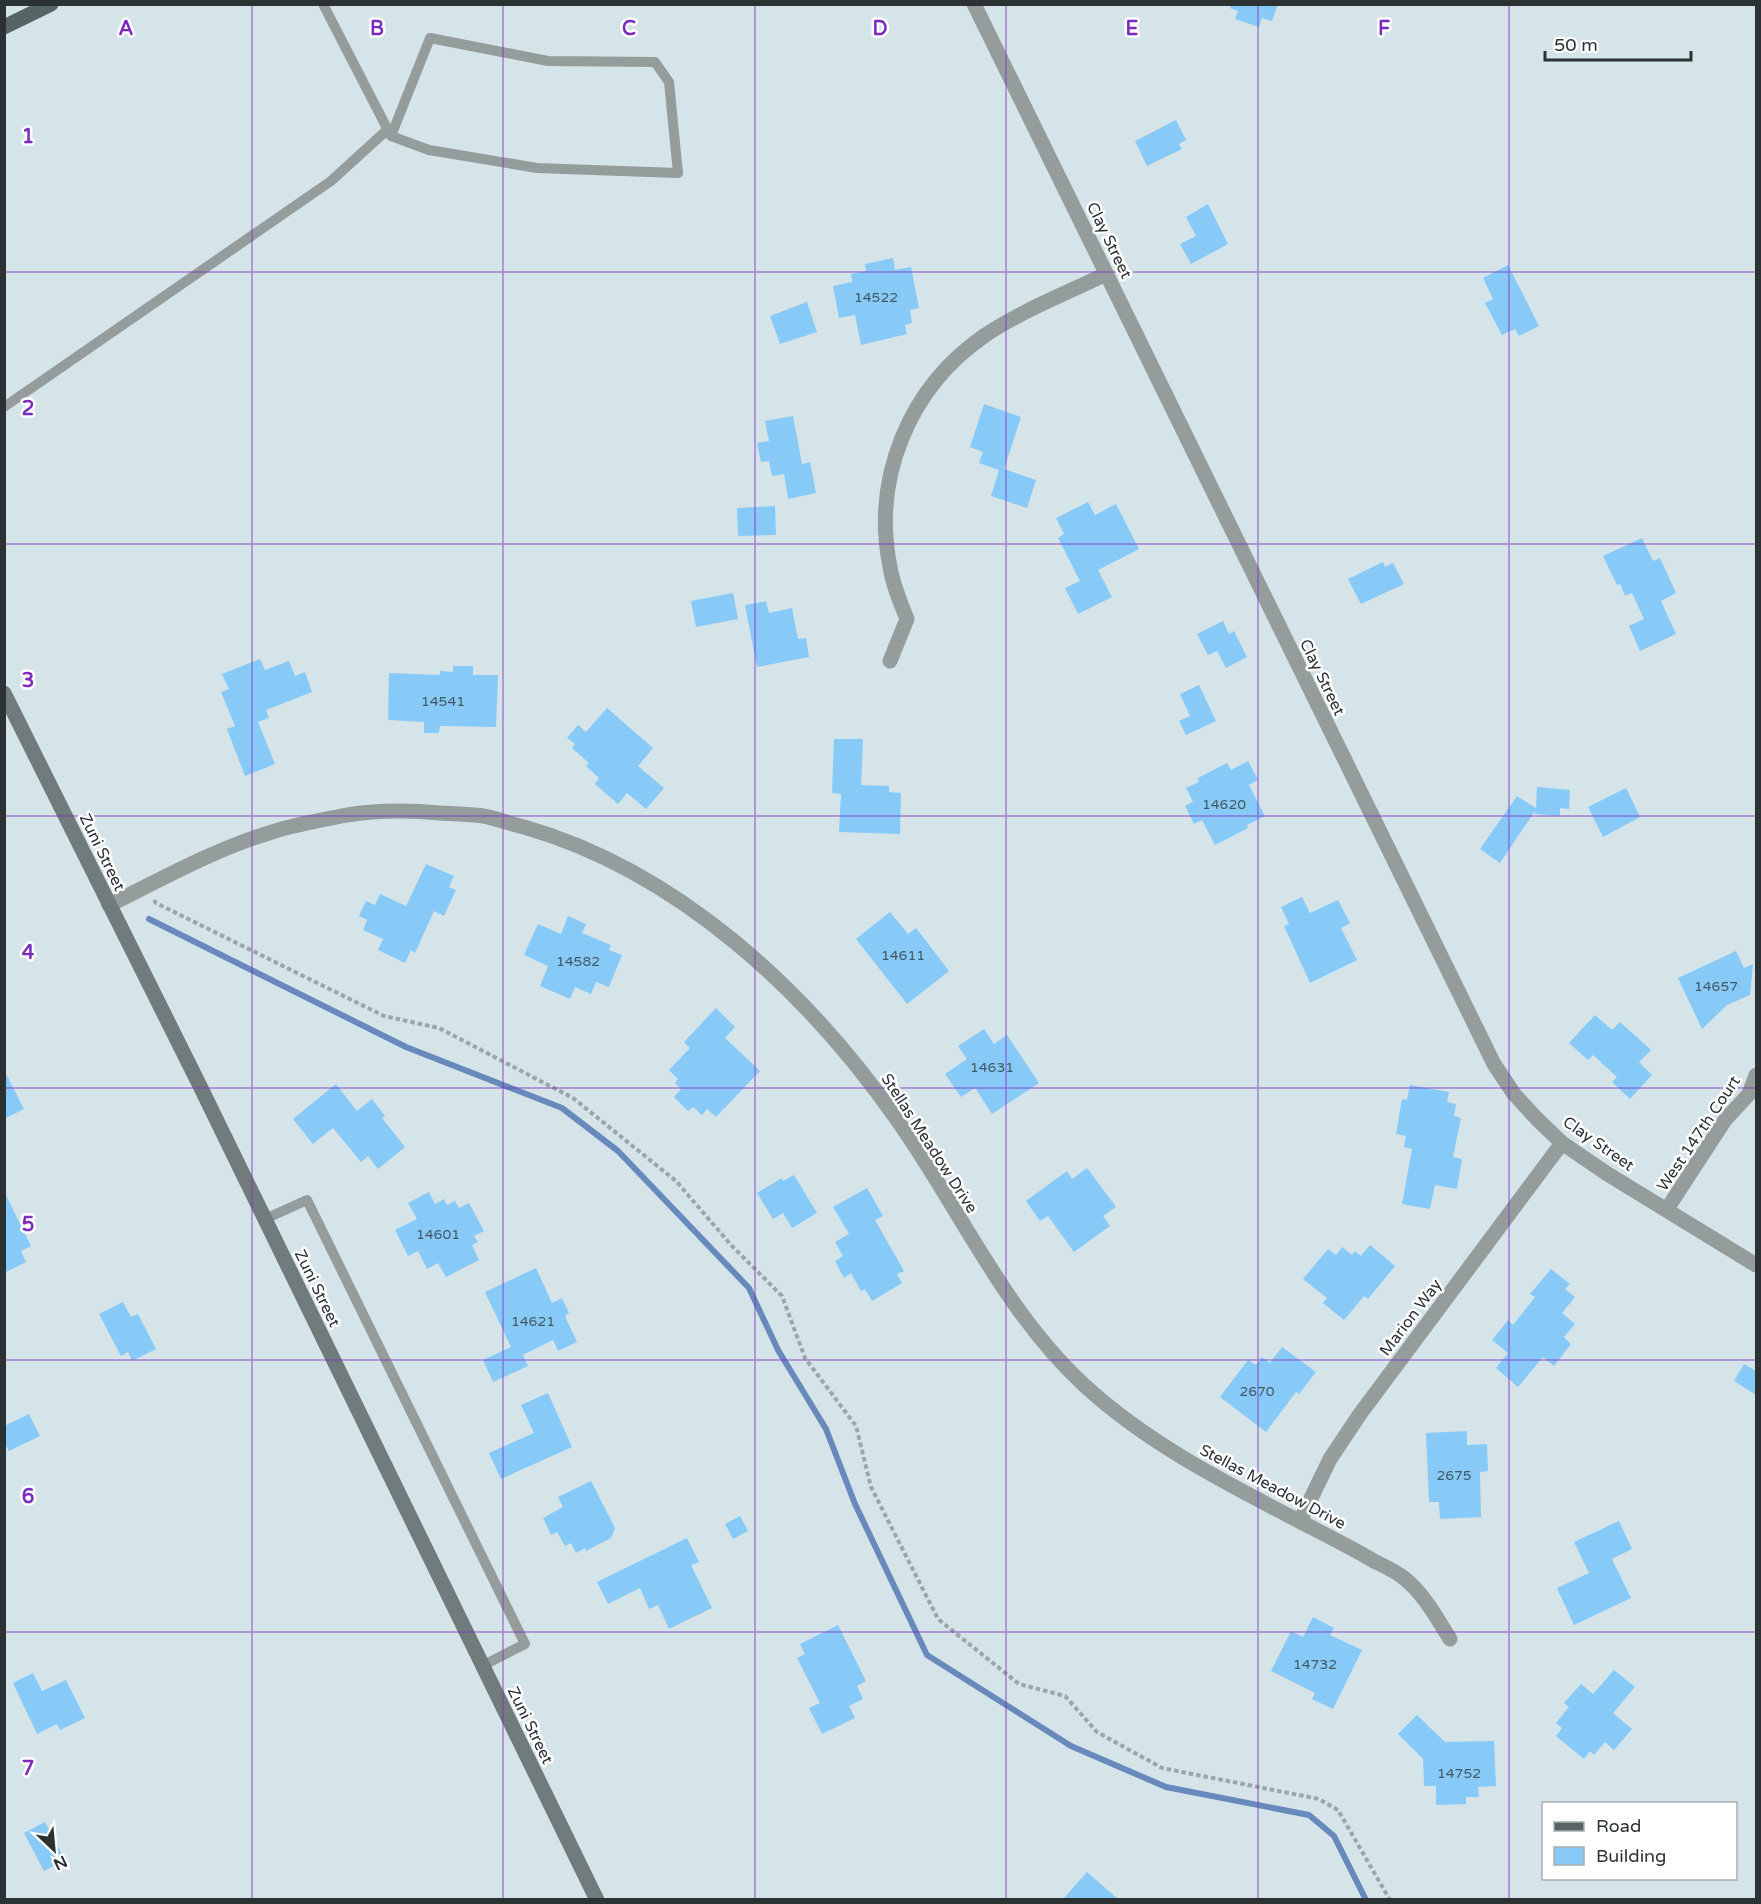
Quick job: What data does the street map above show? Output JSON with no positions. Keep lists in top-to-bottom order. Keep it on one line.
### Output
{"streets":{"street":["Clay Street","Zuni Street","West 147th Court","Stellas Meadow Drive","Marion Way"]},"crossings":[["Clay Street","West 147th Court"],["Clay Street","Marion Way"],["Zuni Street","Stellas Meadow Drive"],["Stellas Meadow Drive","Marion Way"]],"house_numbers":["14522","14541","14620","14611","14582","14657","14631","14601","14621","2670","2675","14732","14752"],"legend":["Road","Building"],"scale_bar":"50 m","north":"bottom right","grid":{"columns":["A","B","C","D","E","F"],"rows":["1","2","3","4","5","6","7"]}}
